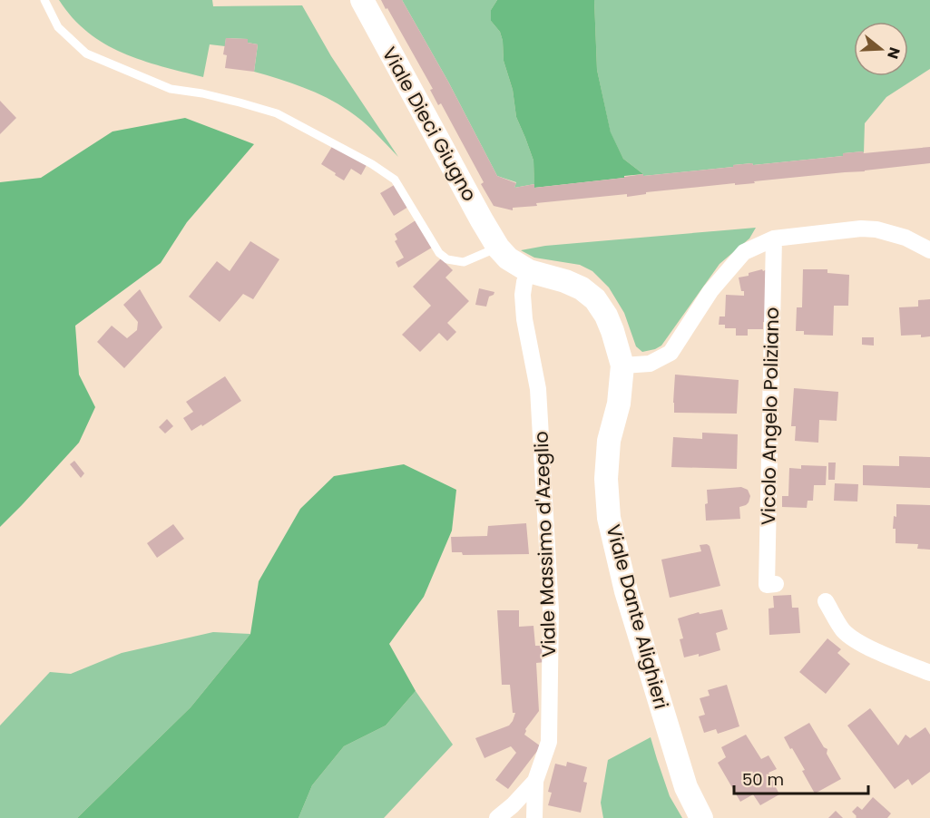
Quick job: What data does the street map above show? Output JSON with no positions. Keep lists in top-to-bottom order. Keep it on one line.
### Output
{"streets":{"main road":["Viale Dieci Giugno","Viale Dante Alighieri"],"street":["Vicolo Angelo Poliziano","Viale Massimo d'Azeglio"]},"crossings":[["Viale Dieci Giugno","Viale Dante Alighieri"],["Viale Massimo d'Azeglio","Viale Dante Alighieri"]],"scale_bar":"50 m","north":"right"}
